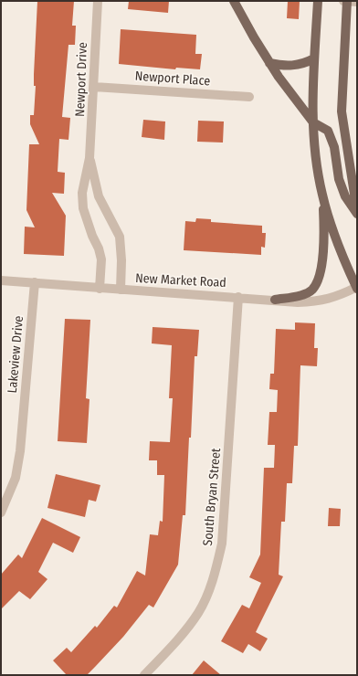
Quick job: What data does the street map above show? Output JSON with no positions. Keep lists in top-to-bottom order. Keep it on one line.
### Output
{"streets":{"street":["Newport Place","Newport Drive","New Market Road","Lakeview Drive","South Bryan Street"]},"crossings":[["Newport Place","Newport Drive"],["Newport Drive","New Market Road"],["New Market Road","Lakeview Drive"],["New Market Road","South Bryan Street"]]}
